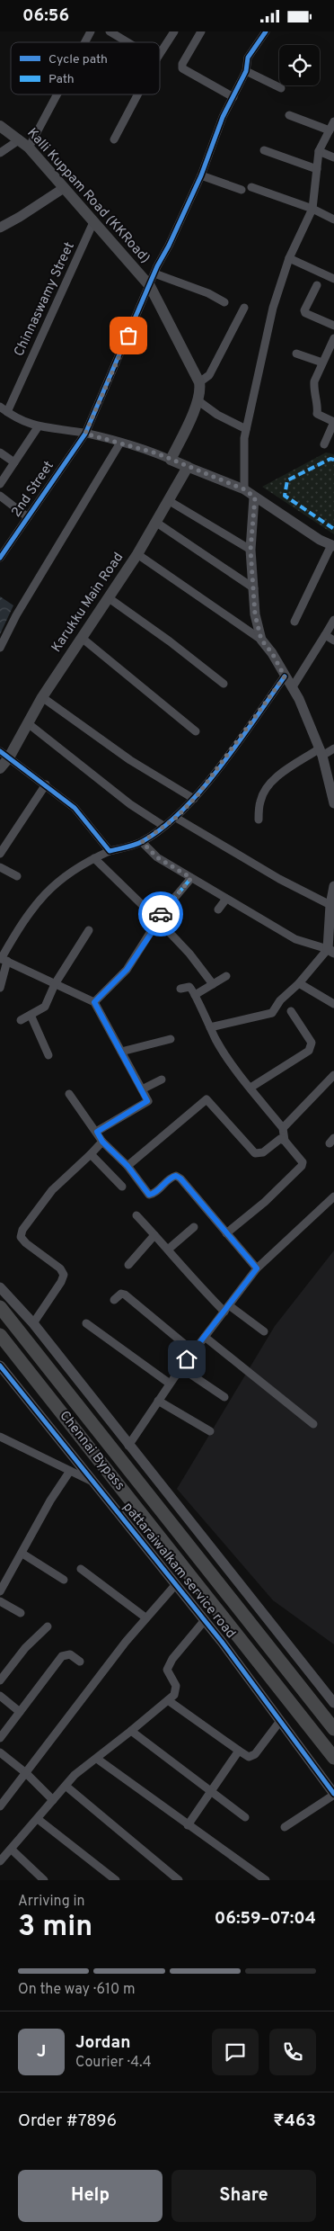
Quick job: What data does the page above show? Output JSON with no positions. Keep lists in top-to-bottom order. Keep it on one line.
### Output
{"streets":{"highway":["Chennai Bypass"],"main road":["Kalli Kuppam Road (KKRoad)","Karukku Main Road"],"street":["Chinnaswamy Street","2nd Street","pattaraiwalkam service road"]},"crossings":[["Kalli Kuppam Road (KKRoad)","Chinnaswamy Street"],["Kalli Kuppam Road (KKRoad)","2nd Street"]],"legend":["Cycle path","Path"],"page":{"status":"06:56","heading":["3 min","Arriving in","06:59–07:04"],"panel":["Jordan","Courier · 4.4","Order #7896","₹463"],"bar":"On the way · 610 m","round":"J","buttons":["Help","Share"]}}
